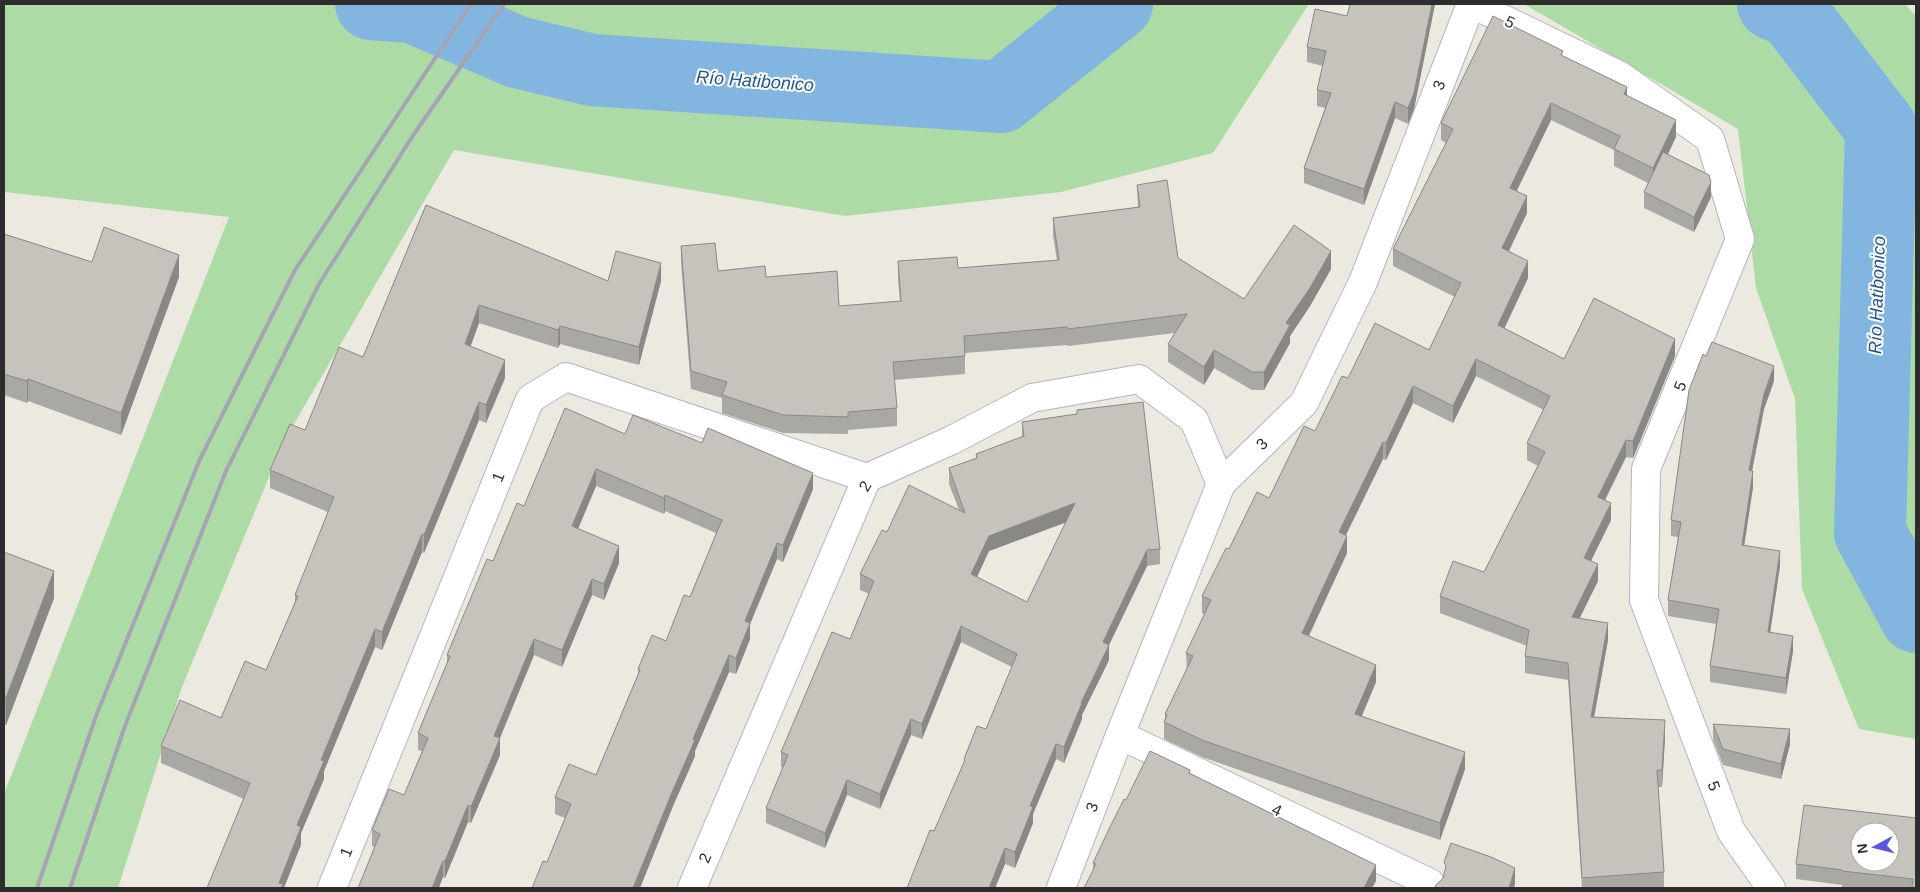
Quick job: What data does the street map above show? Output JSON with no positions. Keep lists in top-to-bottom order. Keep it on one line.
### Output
{"streets":{"street":["5","3","1","2","4"]},"crossings":[["5","3"],["3","2"],["3","4"],["1","2"]],"water":["Río Hatibonico"],"north":"left"}
